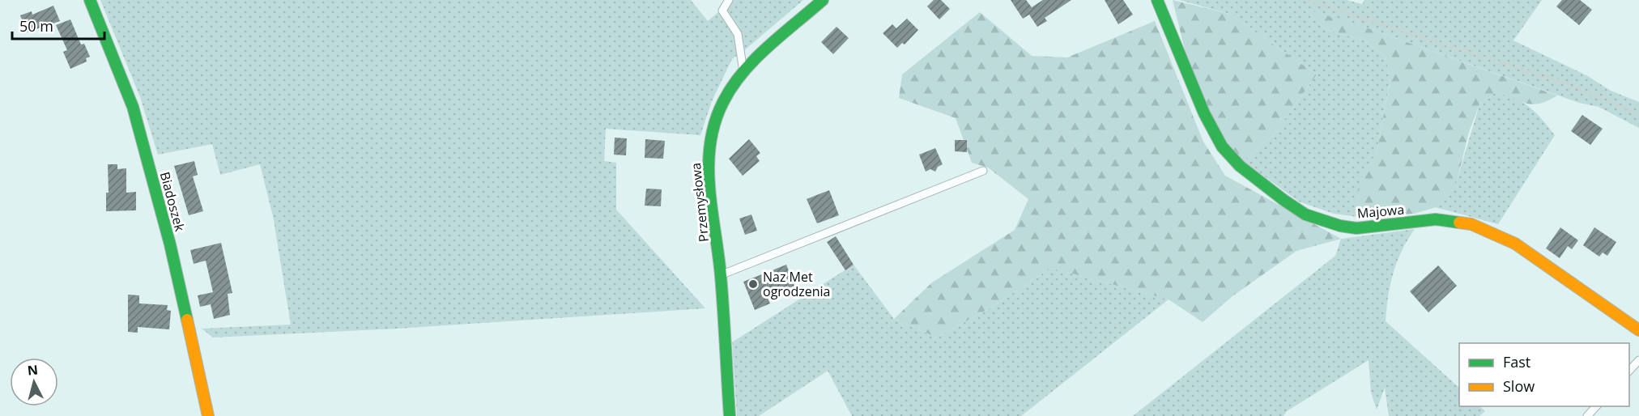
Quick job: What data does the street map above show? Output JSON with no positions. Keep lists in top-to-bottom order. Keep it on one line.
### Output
{"streets":{"street":["Biadoszek","Przemysłowa","Majowa"]},"places":["Naz Met ogrodzenia"],"legend":["Fast","Slow"],"scale_bar":"50 m","north":"top"}
